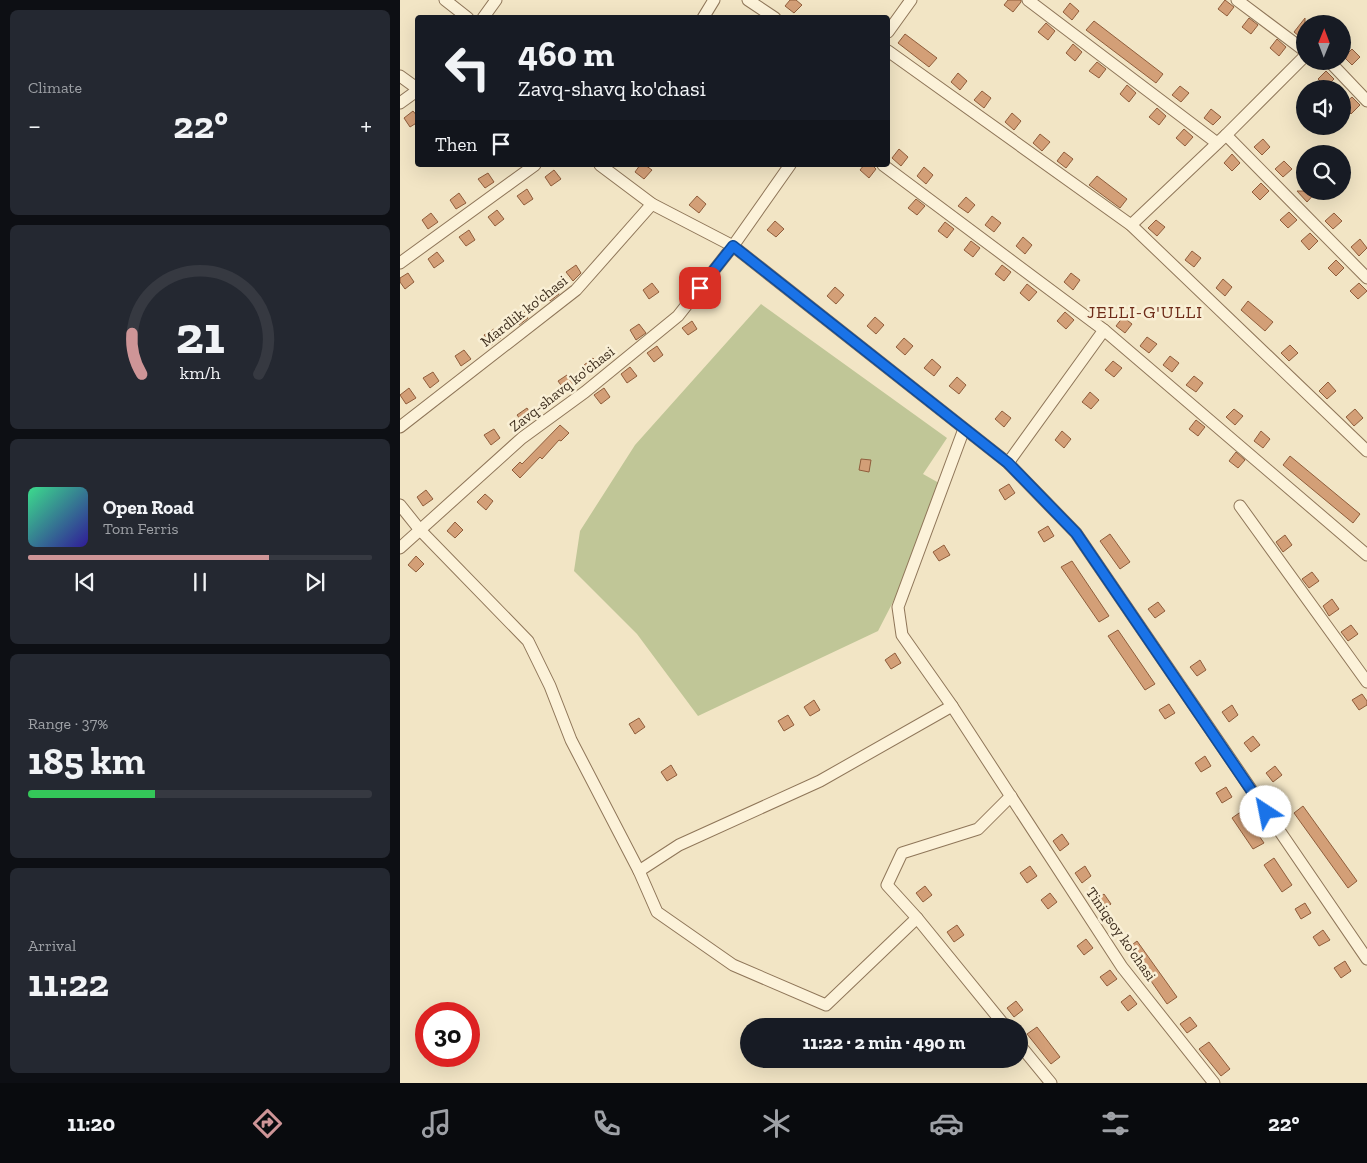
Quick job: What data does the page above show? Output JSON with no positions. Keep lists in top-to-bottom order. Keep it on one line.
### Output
{"streets":{"street":["Mardlik ko'chasi","Zavq-shavq ko'chasi","Tiniqsoy ko'chasi"]},"districts":["JELLI-G'ULLI"],"north":"top","page":{"tile":["Climate",["Range · 37%","185 km"],["Arrival","11:22"]],"turn":["460 m","Zavq-shavq ko'chasi"],"heat":["−","22°","+"],"then":"Then","song":["Open Road","Tom Ferris"],"limit":"30","trip":"11:22 · 2 min · 490 m","tabs":["11:20","22°"],"gauge":["21","km/h"]}}
